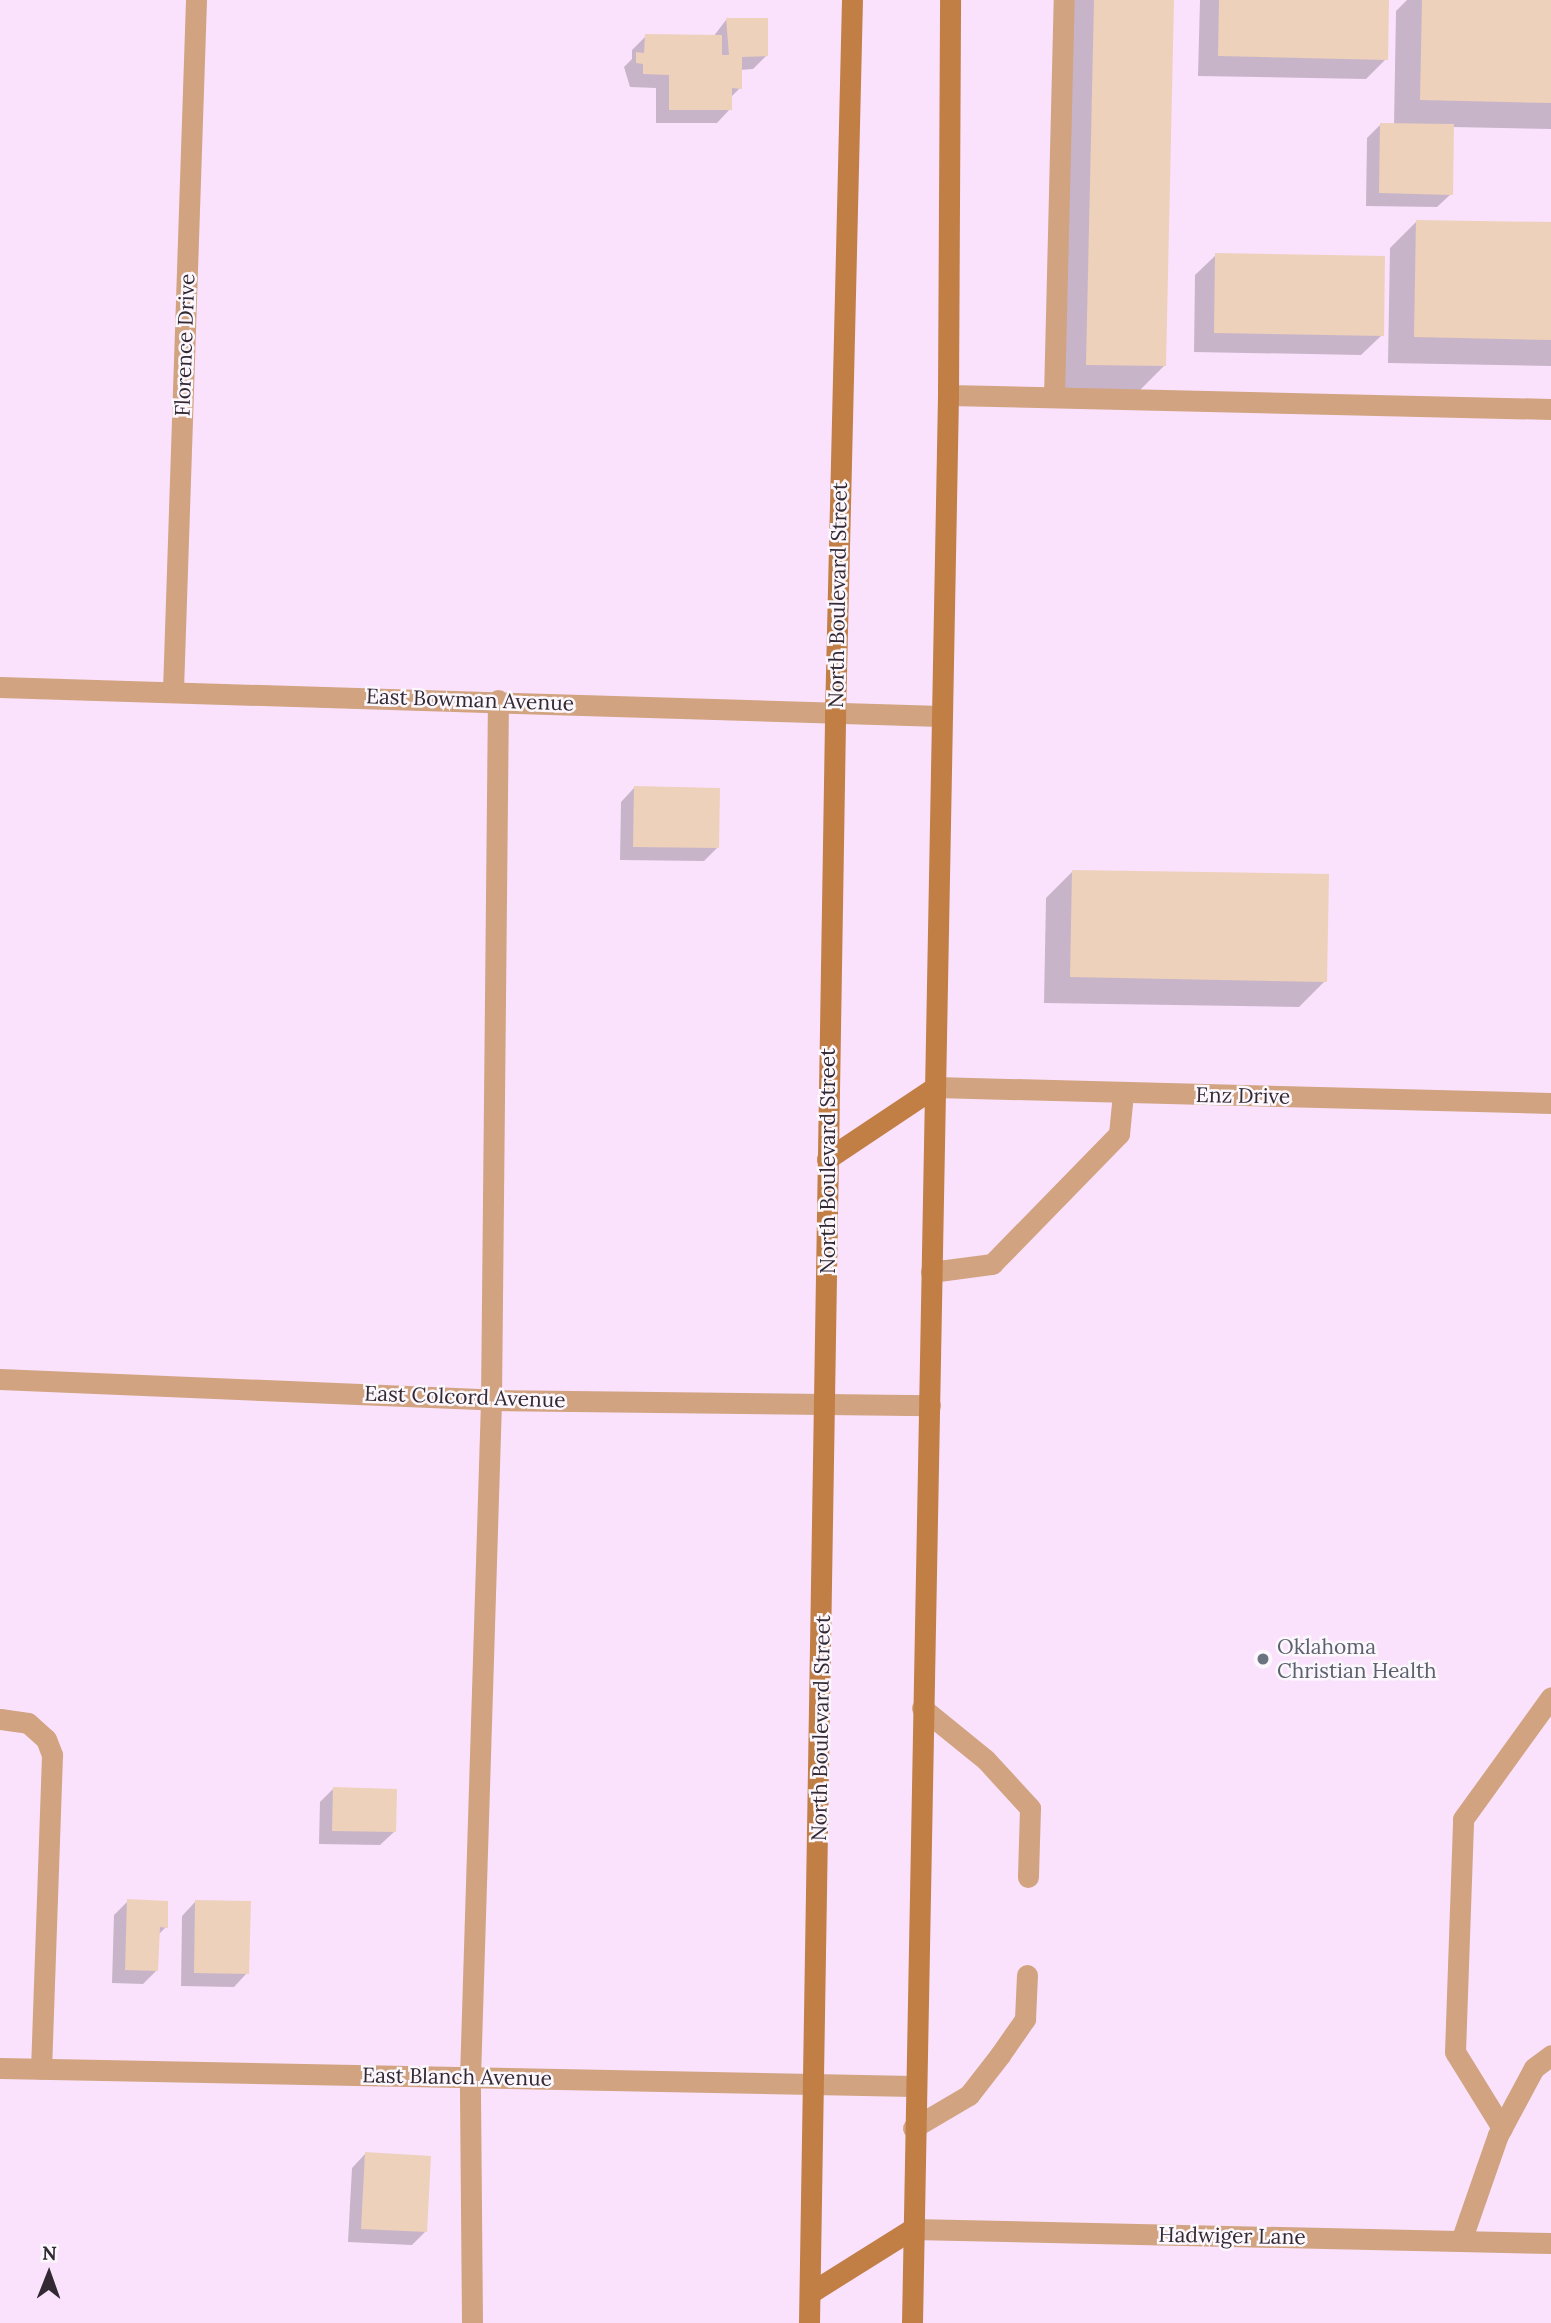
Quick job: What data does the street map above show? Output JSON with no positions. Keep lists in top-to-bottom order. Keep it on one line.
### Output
{"streets":{"main road":["North Boulevard Street"],"street":["Florence Drive","East Bowman Avenue","Enz Drive","East Colcord Avenue","East Blanch Avenue","Hadwiger Lane"]},"crossings":[["Florence Drive","East Bowman Avenue"],["North Boulevard Street","East Bowman Avenue"],["North Boulevard Street","East Colcord Avenue"],["North Boulevard Street","East Blanch Avenue"]],"places":["Oklahoma Christian Health"],"north":"top"}
